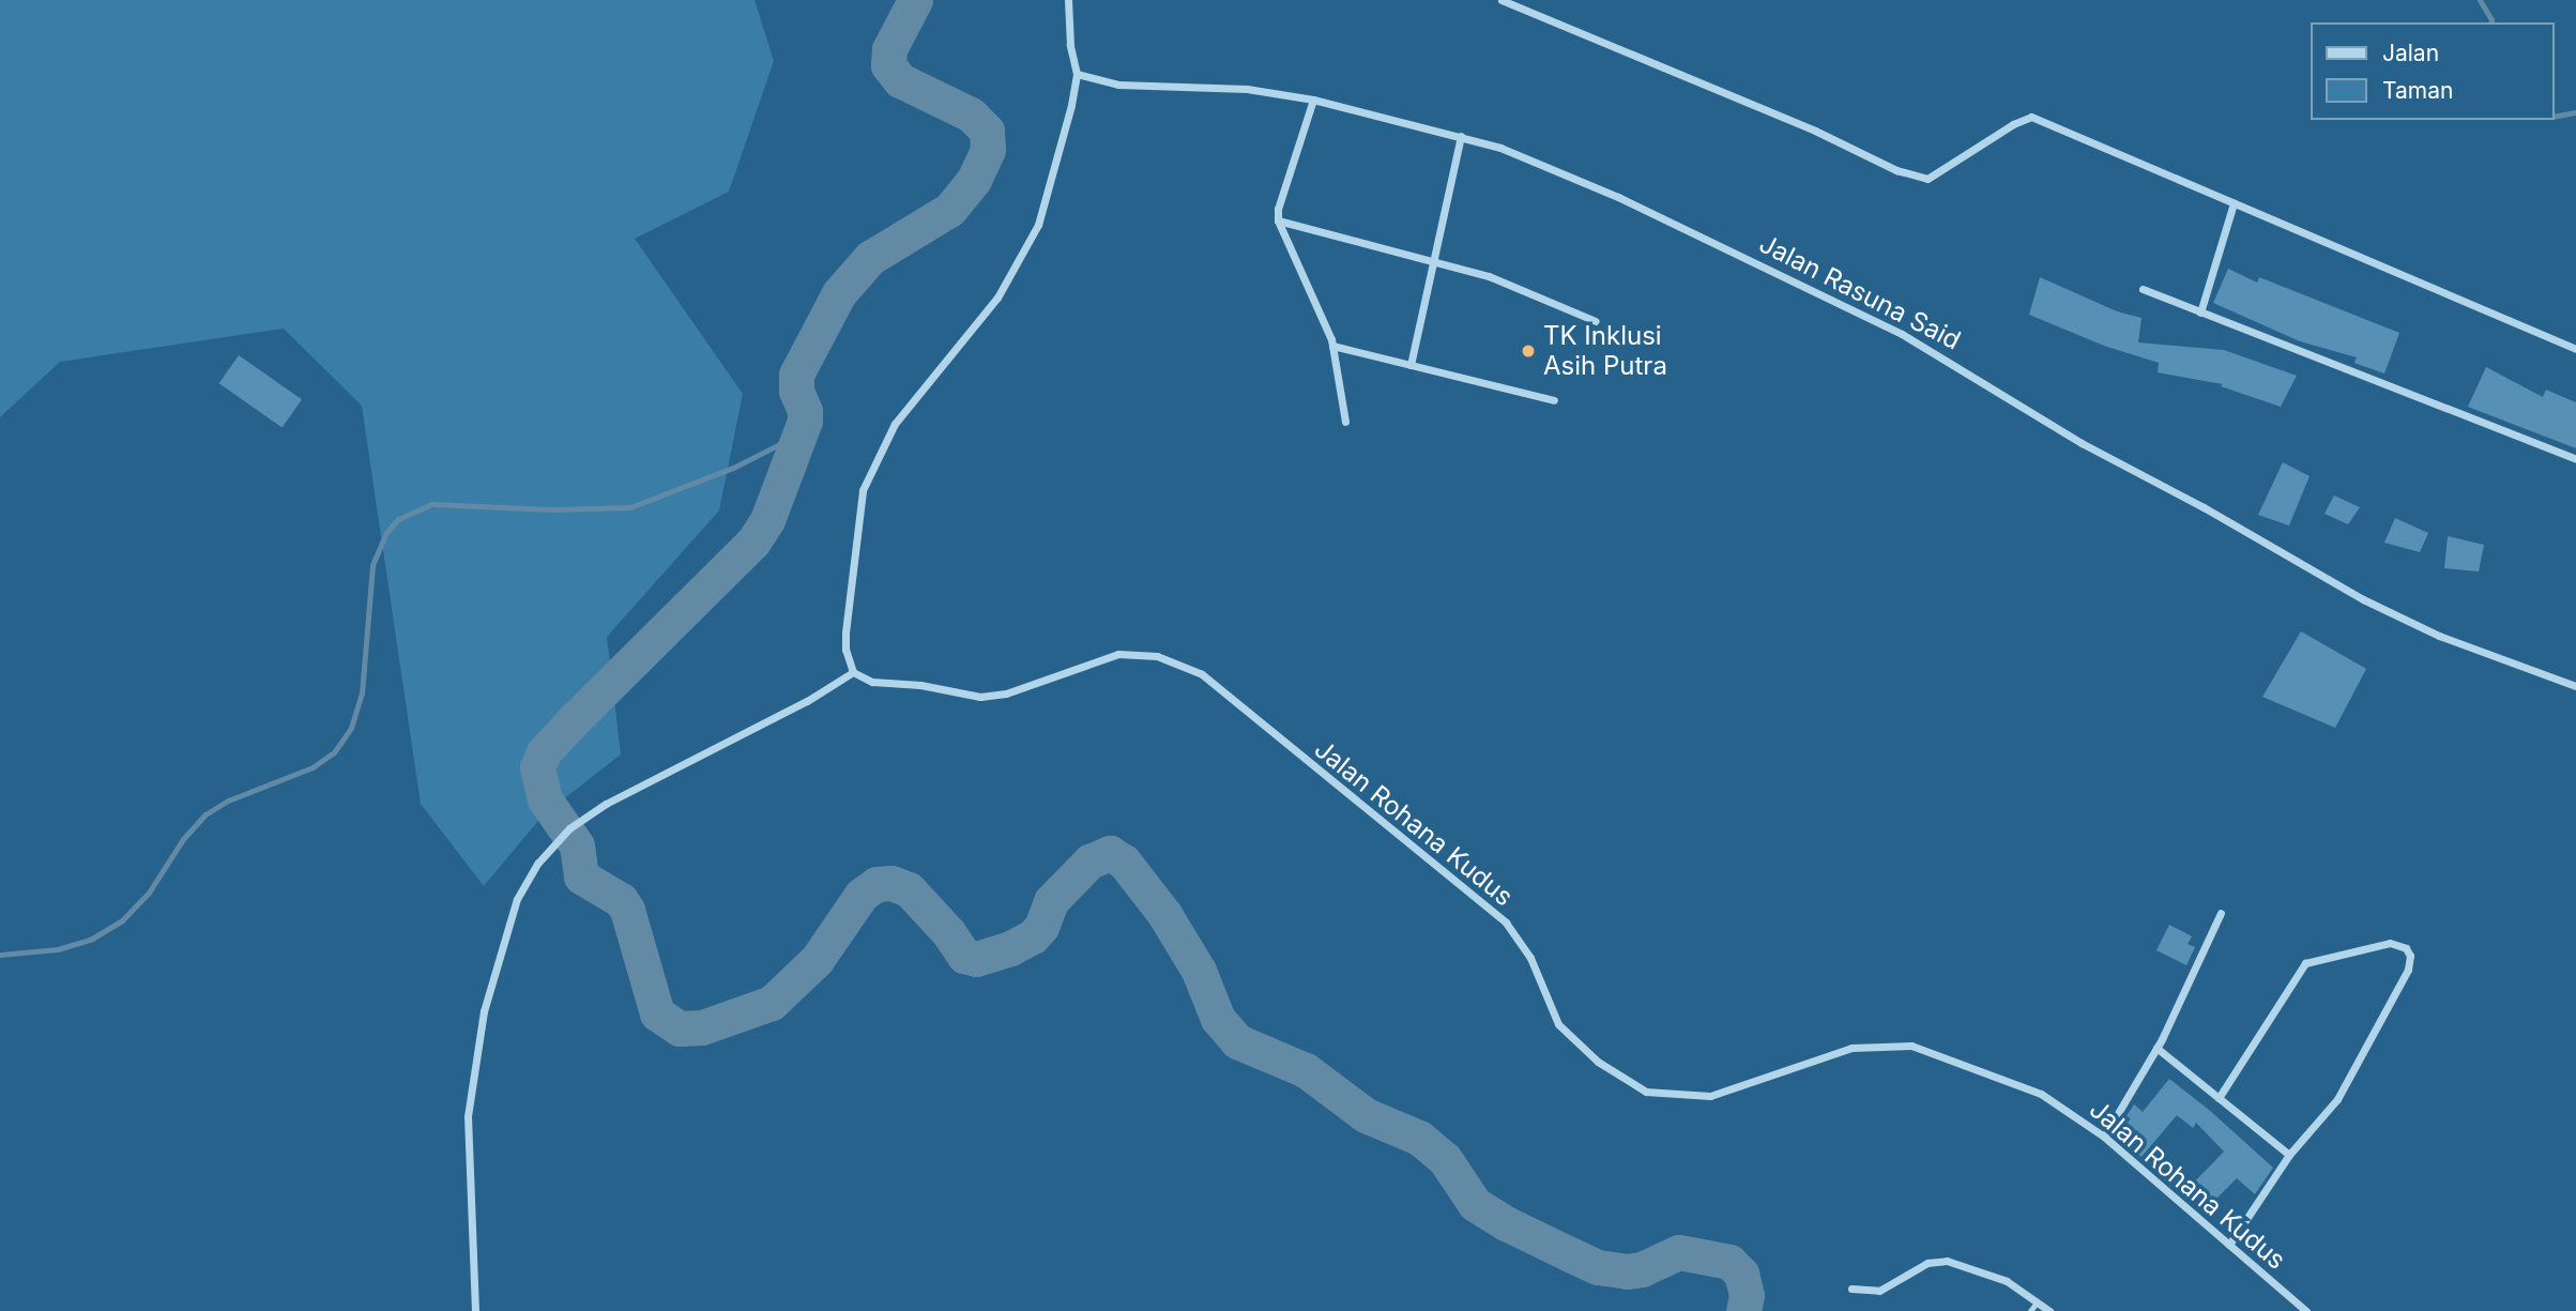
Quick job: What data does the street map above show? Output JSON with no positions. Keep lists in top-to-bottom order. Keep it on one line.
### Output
{"streets":{"street":["Jalan Rasuna Said","Jalan Rohana Kudus"]},"places":["TK Inklusi Asih Putra"],"legend":["Jalan","Taman"]}
